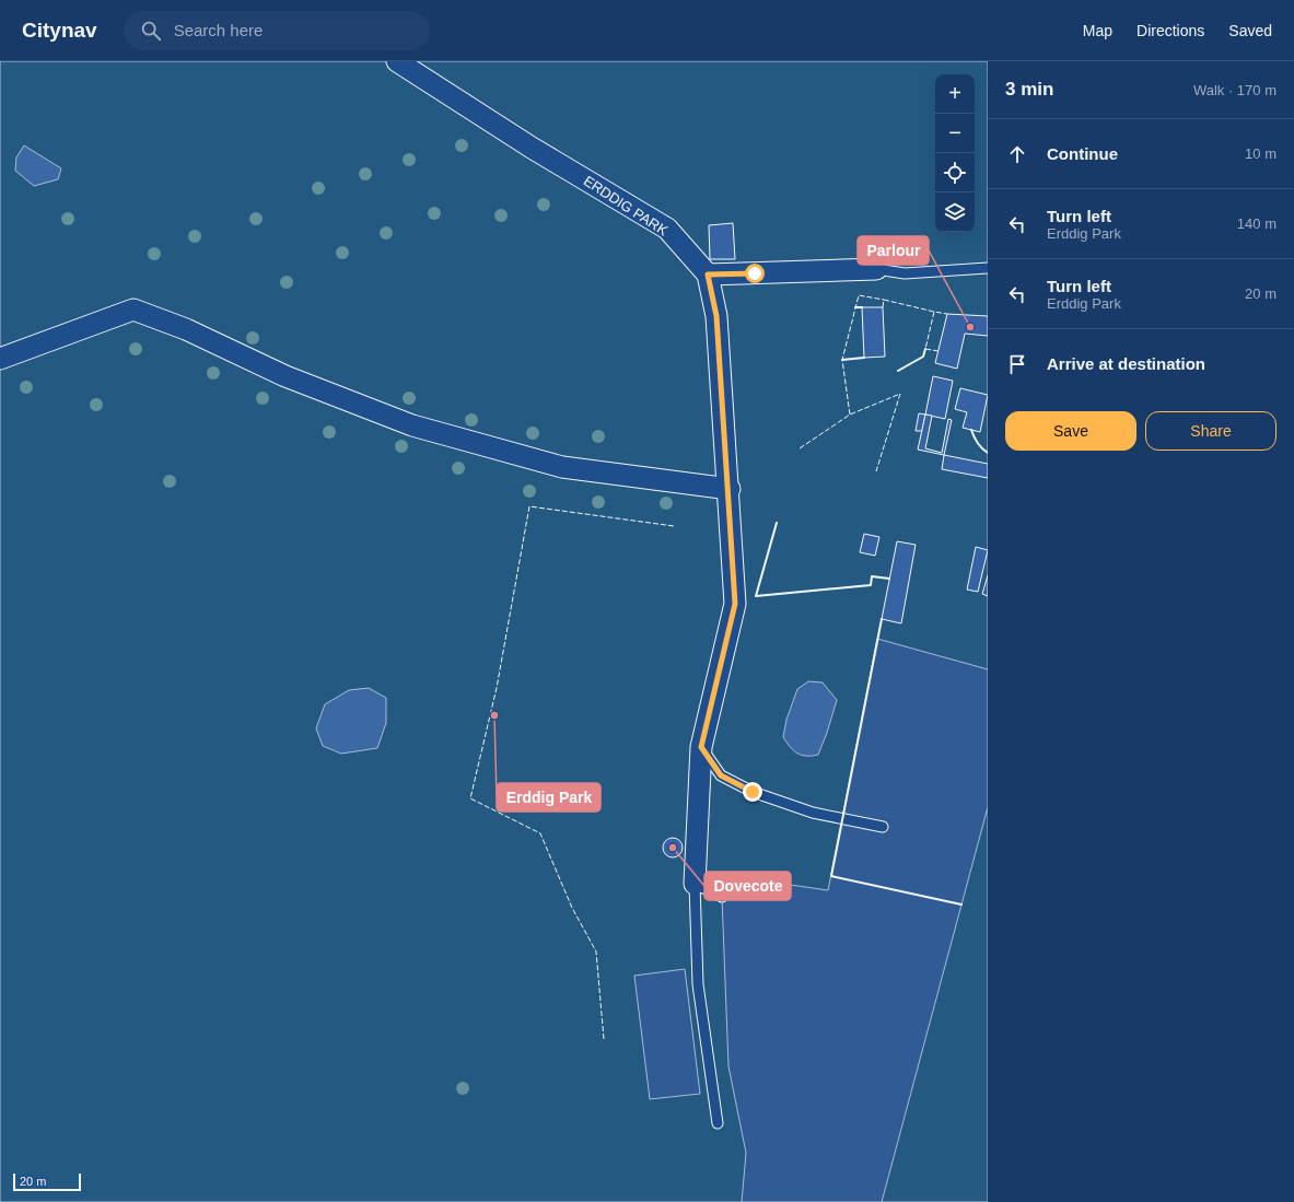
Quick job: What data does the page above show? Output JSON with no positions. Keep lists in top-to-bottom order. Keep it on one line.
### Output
{"streets":{"street":["ERDDIG PARK"]},"places":["Parlour","Erddig Park","Dovecote"],"scale_bar":"20 m","page":{"header":"Citynav","search":"Search here","nav":["Map","Directions","Saved"],"heading":["3 min","Walk · 170 m"],"map_buttons":["+","−"],"list":[["Continue","10 m"],["Turn left","Erddig Park","140 m"],["Turn left","Erddig Park","20 m"],"Arrive at destination"],"buttons":["Save","Share"],"scale":"20 m"}}
